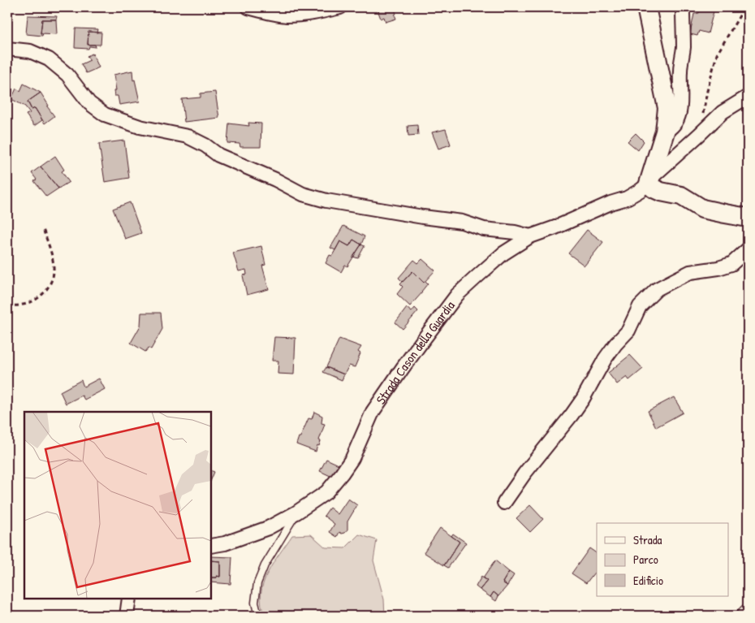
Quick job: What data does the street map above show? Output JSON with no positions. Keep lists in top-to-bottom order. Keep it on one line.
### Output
{"streets":{"street":["Strada Cason della Guardia"]},"legend":["Strada","Parco","Edificio"]}
